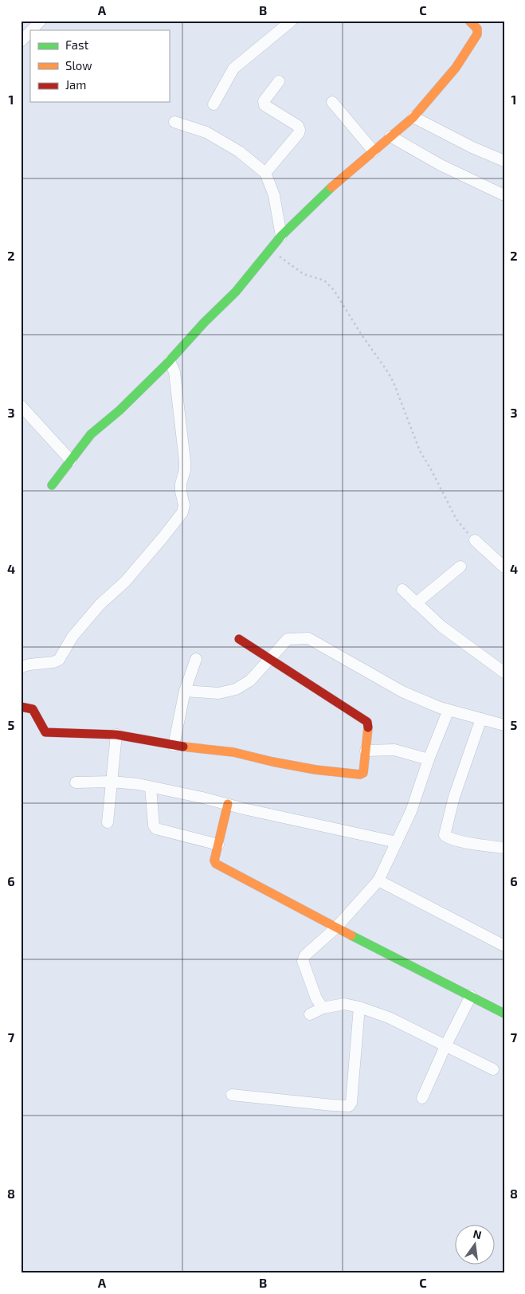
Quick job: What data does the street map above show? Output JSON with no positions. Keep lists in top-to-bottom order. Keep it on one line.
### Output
{"legend":["Fast","Slow","Jam"],"north":"top","grid":{"columns":["A","B","C"],"rows":["1","2","3","4","5","6","7","8"]}}
